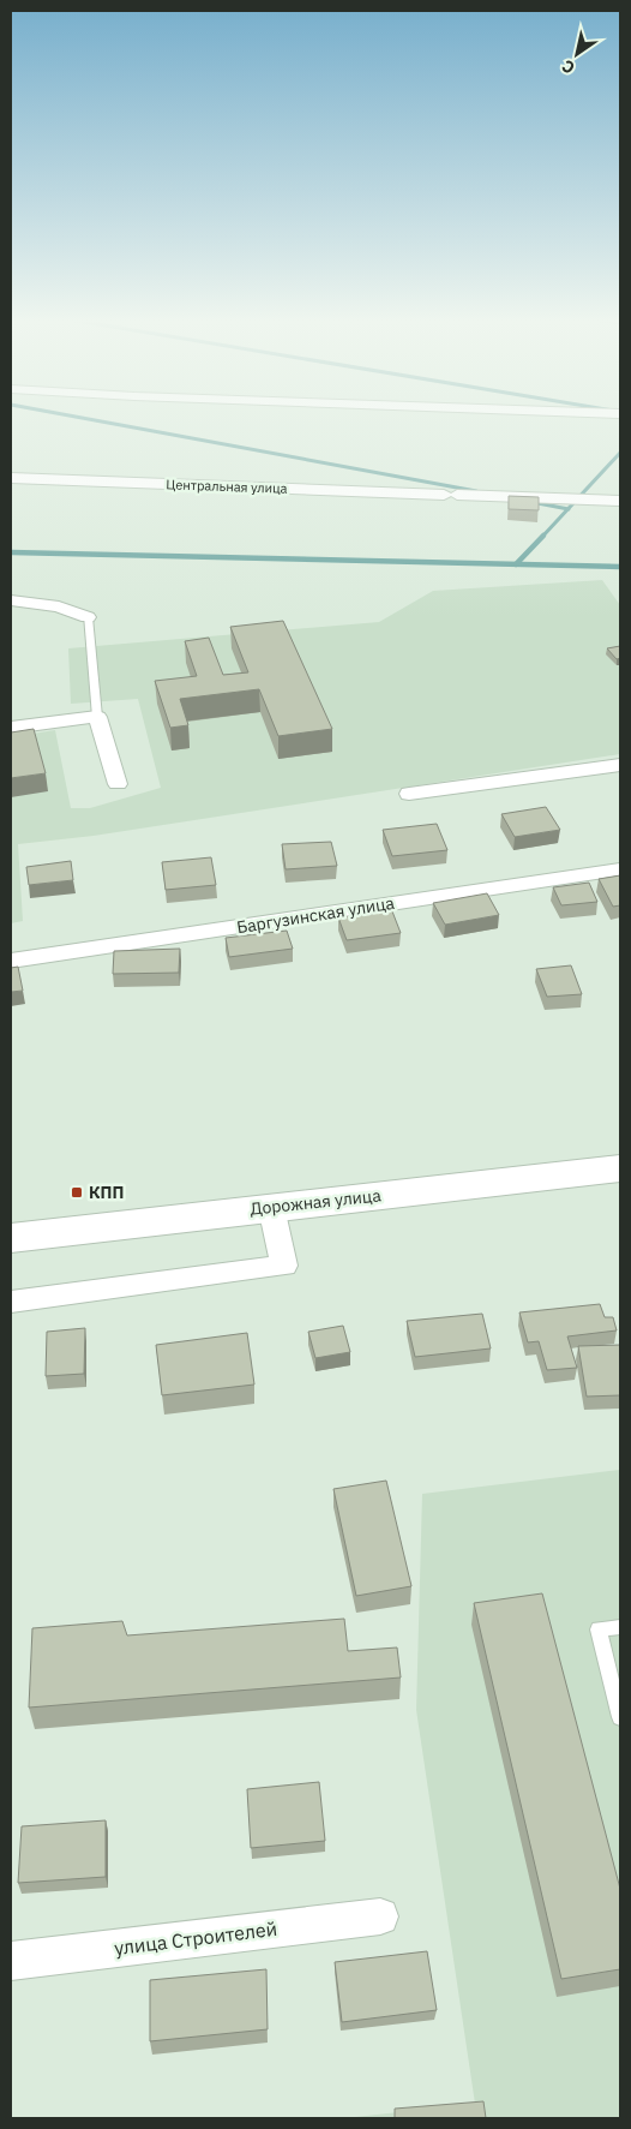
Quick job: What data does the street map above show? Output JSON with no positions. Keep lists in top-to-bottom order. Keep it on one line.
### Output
{"streets":{"main road":["Дорожная улица"],"street":["Центральная улица","Баргузинская улица","улица Строителей"]},"places":{"transit":["КПП"]},"north":"bottom left"}
